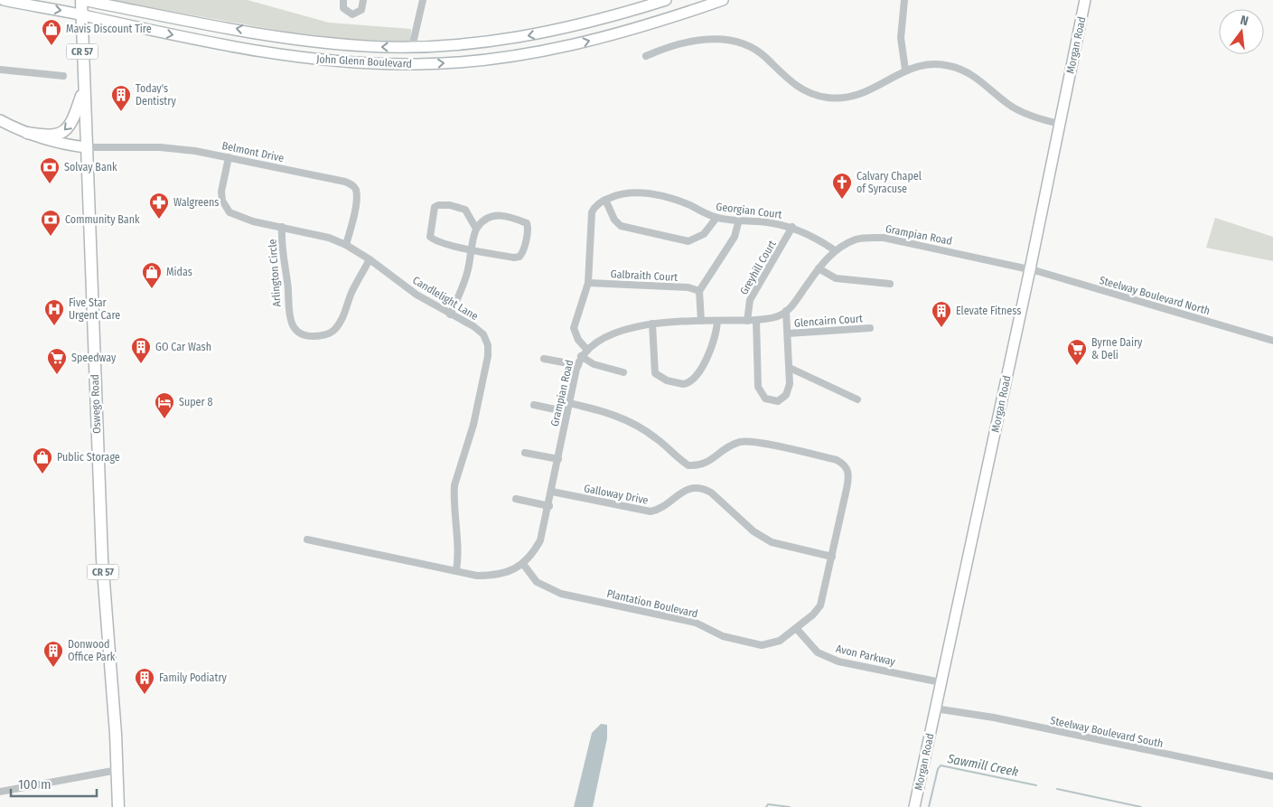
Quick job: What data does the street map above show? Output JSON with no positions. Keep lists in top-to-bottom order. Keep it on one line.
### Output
{"streets":{"main road":["Morgan Road","CR 57","John Glenn Boulevard","Oswego Road"],"street":["Belmont Drive","Georgian Court","Grampian Road","Greyhill Court","Arlington Circle","Galbraith Court","Steelway Boulevard North","Candlelight Lane","Glencairn Court","Galloway Drive","Plantation Boulevard","Avon Parkway","Steelway Boulevard South"]},"crossings":[["Morgan Road","Grampian Road"],["Morgan Road","Steelway Boulevard North"],["Morgan Road","Avon Parkway"],["Morgan Road","Steelway Boulevard South"],["John Glenn Boulevard","Oswego Road"],["Belmont Drive","Candlelight Lane"],["Belmont Drive","Oswego Road"],["Georgian Court","Grampian Road"],["Georgian Court","Greyhill Court"],["Grampian Road","Greyhill Court"],["Grampian Road","Steelway Boulevard North"],["Grampian Road","Candlelight Lane"],["Grampian Road","Galloway Drive"],["Grampian Road","Plantation Boulevard"],["Arlington Circle","Candlelight Lane"],["Galloway Drive","Plantation Boulevard"],["Plantation Boulevard","Avon Parkway"]],"water":["Sawmill Creek"],"places":{"shop":["Mavis Discount Tire","Midas","Public Storage"],"building":["Today's Dentistry","Elevate Fitness","GO Car Wash","Donwood Office Park","Family Podiatry"],"bank":["Solvay Bank","Community Bank"],"church":["Calvary Chapel of Syracuse"],"pharmacy":["Walgreens"],"hospital":["Five Star Urgent Care"],"supermarket":["Byrne Dairy & Deli","Speedway"],"hotel":["Super 8"]},"scale_bar":"100 m","north":"top"}
